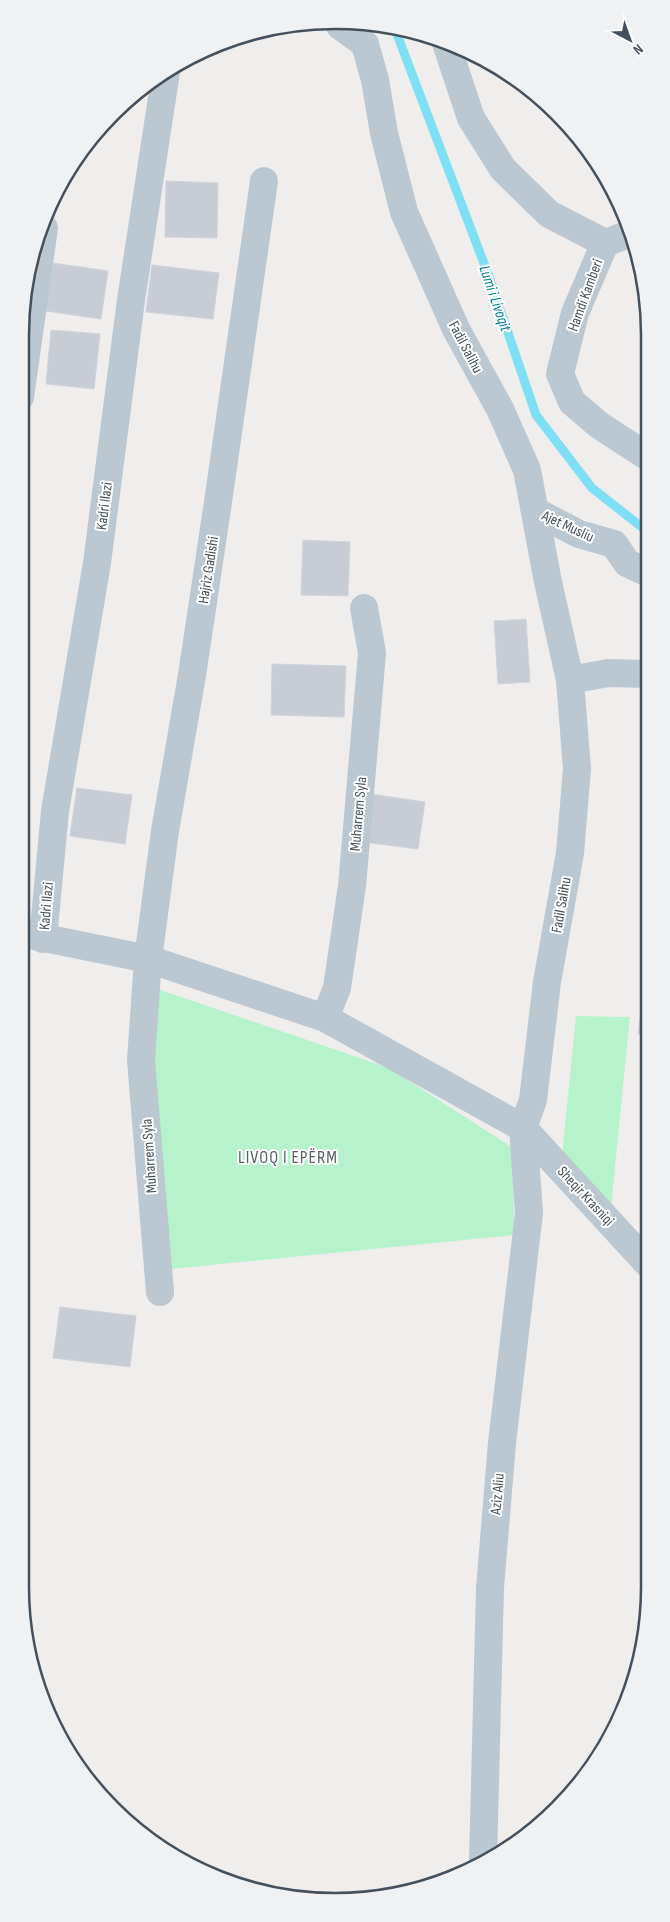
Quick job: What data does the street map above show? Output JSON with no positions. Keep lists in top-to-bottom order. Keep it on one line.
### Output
{"streets":{"street":["Hamdi Kamberi","Fadil Salihu","Kadri Ilazi","Ajet Musliu","Hajriz Gadishi","Muharrem Syla","Sheqir Krasniqi","Aziz Aliu"]},"crossings":[["Fadil Salihu","Ajet Musliu"],["Fadil Salihu","Sheqir Krasniqi"],["Fadil Salihu","Aziz Aliu"],["Hajriz Gadishi","Muharrem Syla"],["Sheqir Krasniqi","Aziz Aliu"]],"districts":["LIVOQ I EPËRM"],"water":["Lumi i Livoqit"],"north":"bottom right"}
